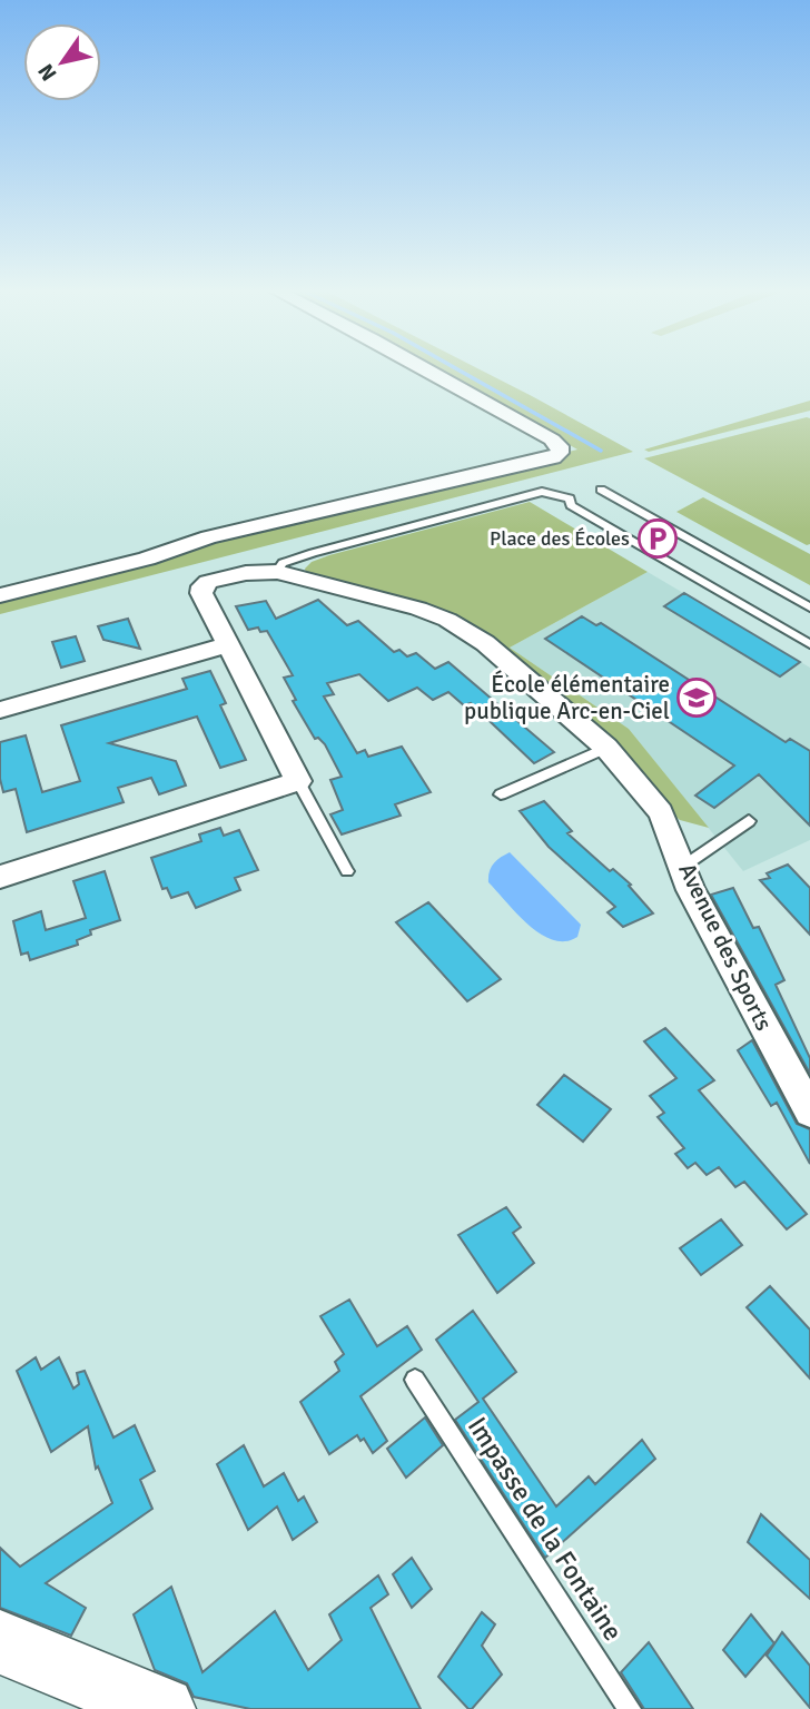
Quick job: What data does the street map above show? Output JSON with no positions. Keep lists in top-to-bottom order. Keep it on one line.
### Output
{"streets":{"street":["Avenue des Sports"],"lane":["Impasse de la Fontaine"]},"places":{"parking":["Place des Écoles"],"school or university":["École élémentaire publique Arc-en-Ciel"]},"north":"bottom left"}
